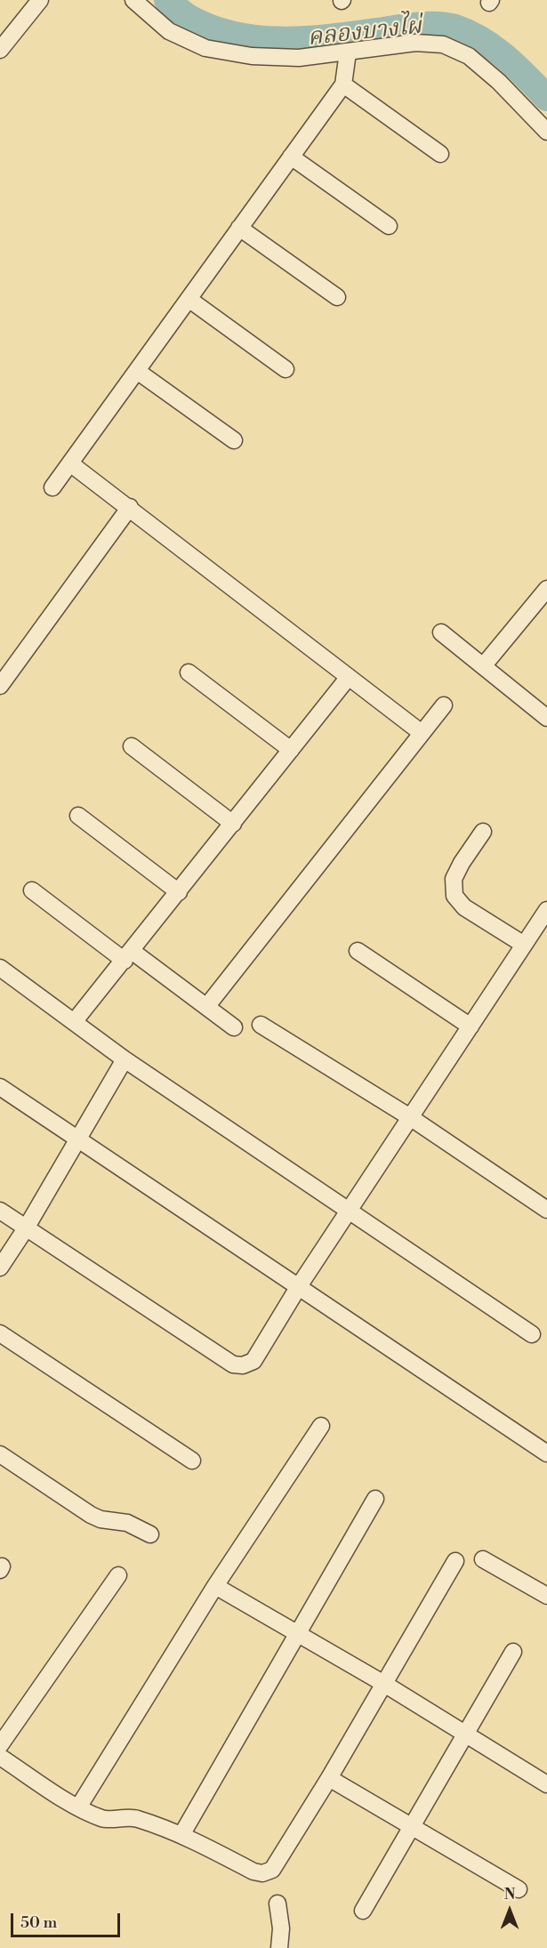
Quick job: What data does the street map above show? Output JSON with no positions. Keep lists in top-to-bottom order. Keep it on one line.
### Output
{"water":["คลองบางไผ่"],"scale_bar":"50 m","north":"top"}
